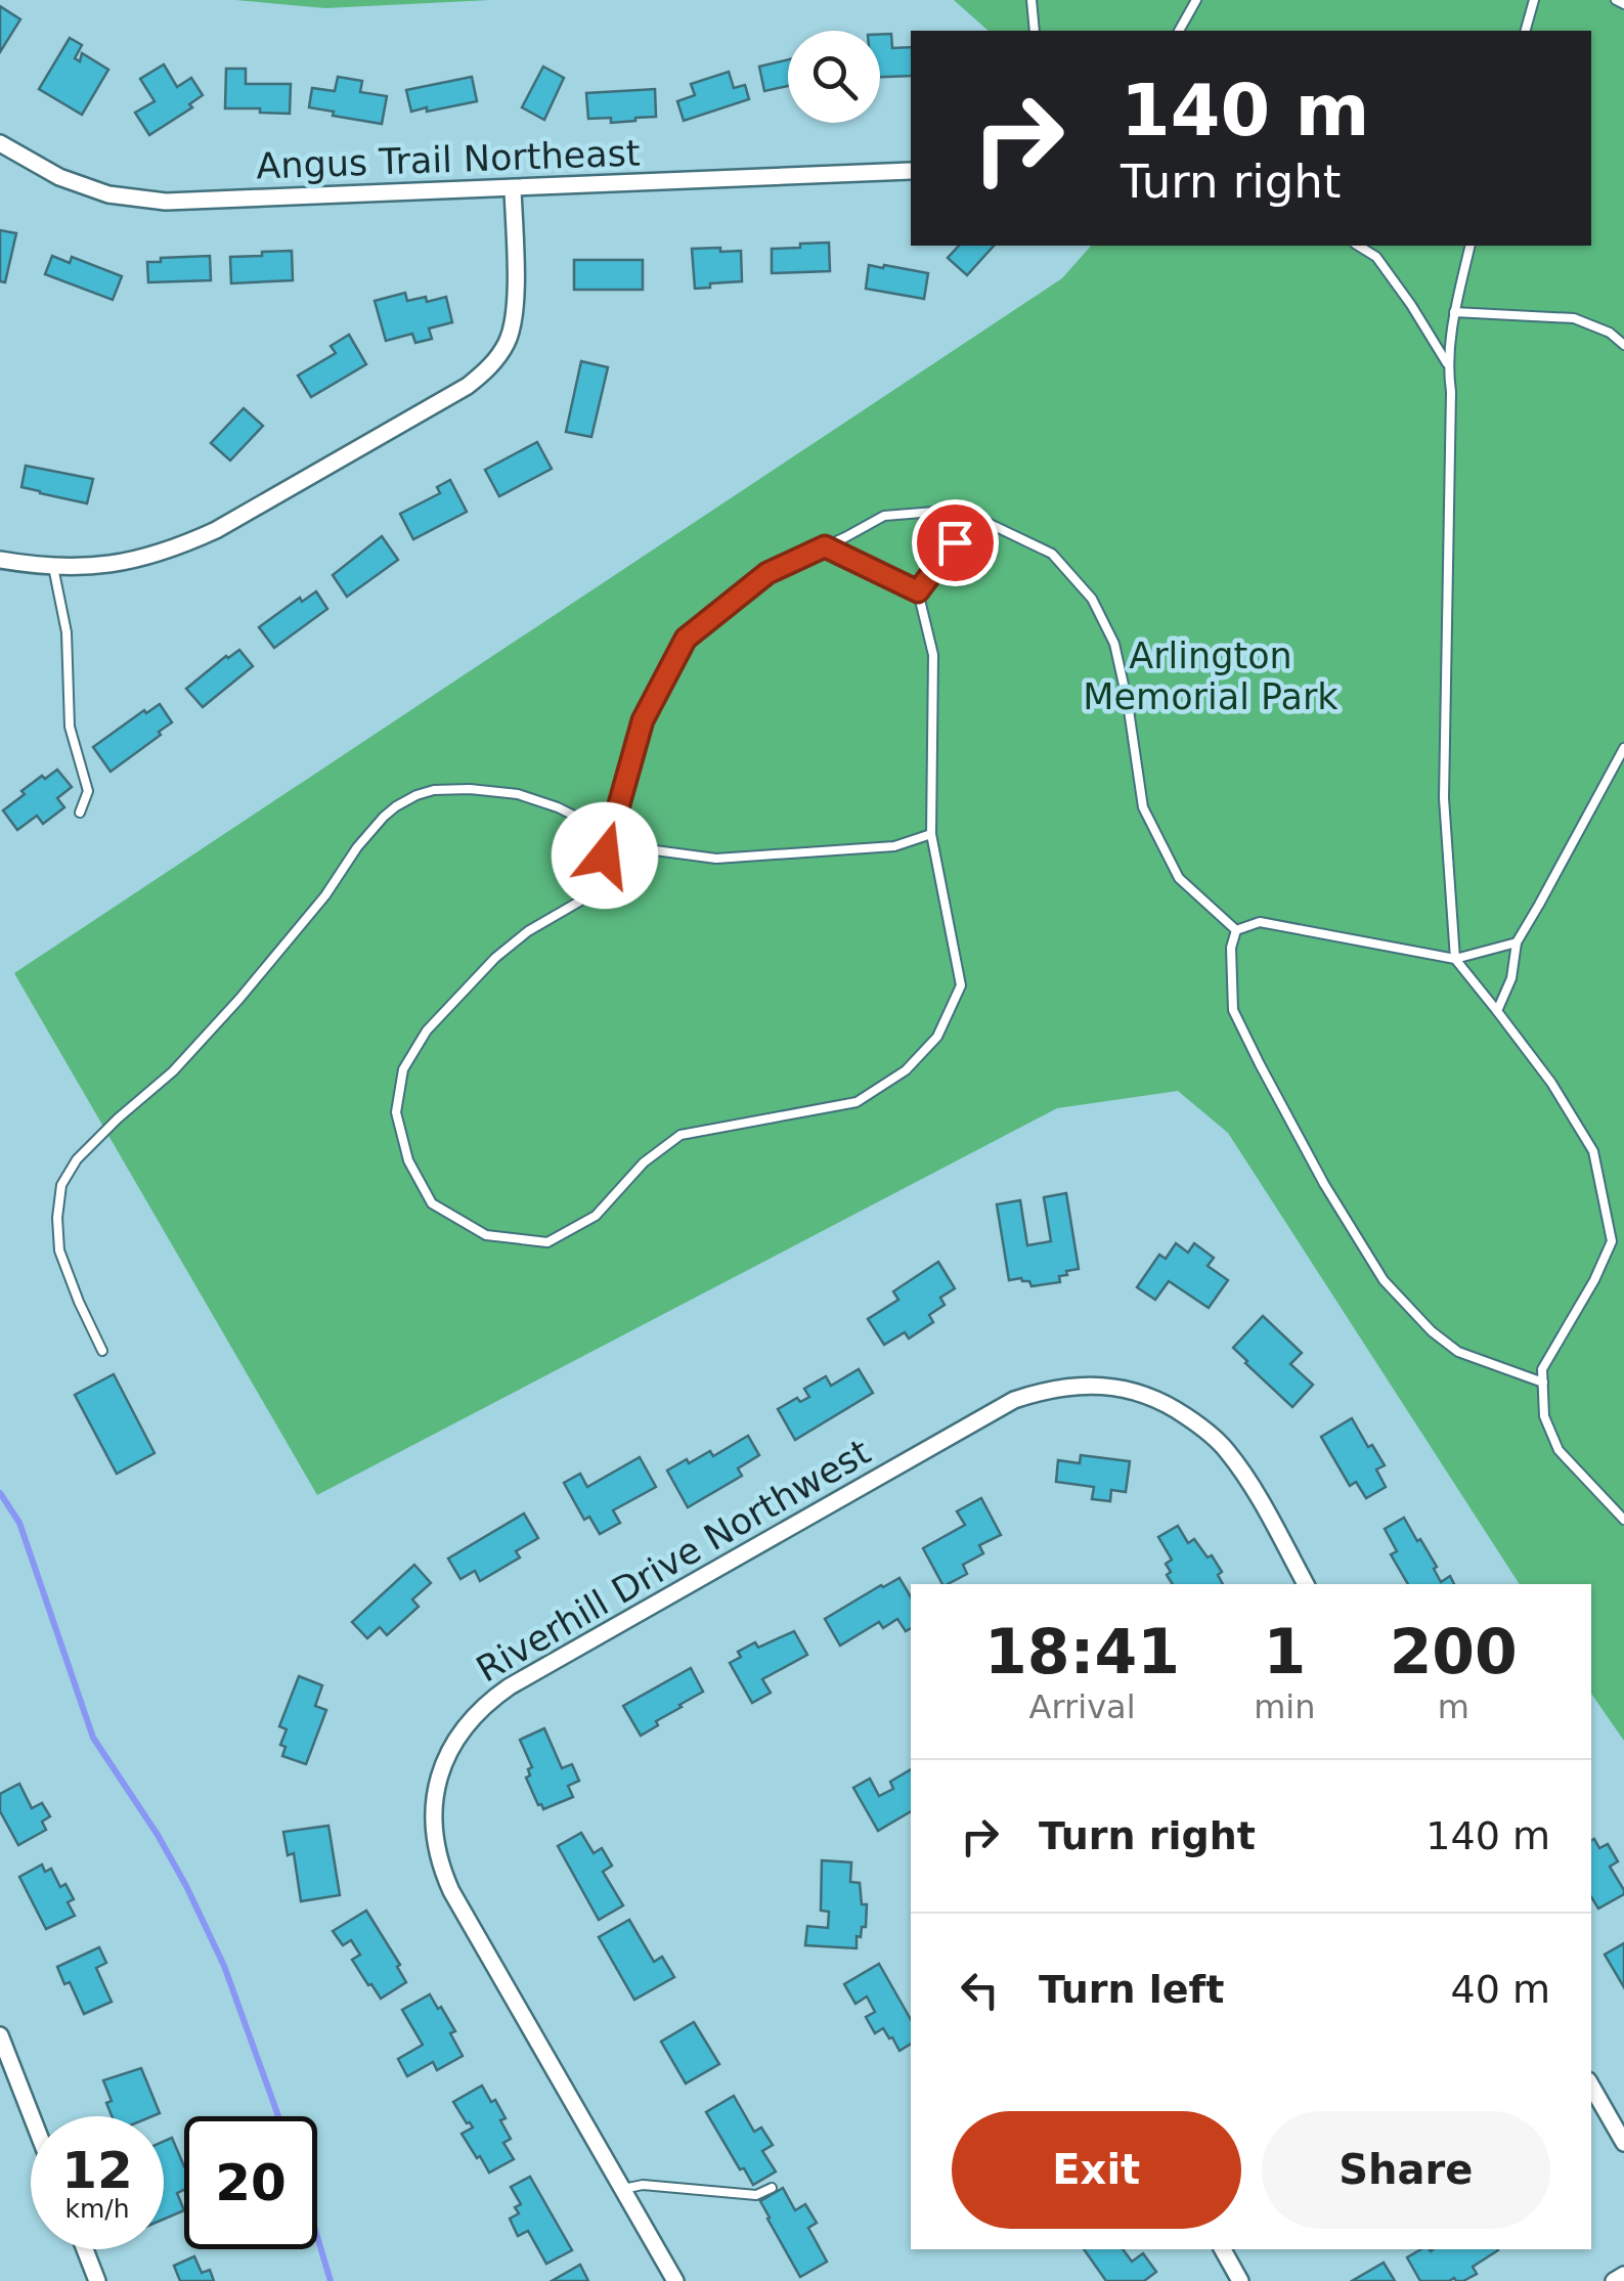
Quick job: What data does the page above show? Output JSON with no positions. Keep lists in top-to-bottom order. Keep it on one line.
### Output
{"streets":{"street":["Angus Trail Northeast","Riverhill Drive Northwest"]},"parks":["Arlington Memorial Park"],"page":{"turn":["140 m","Turn right"],"eta":["18:41","Arrival","1","min","200","m"],"list":[{"name":"Turn right","value":"140 m"},{"name":"Turn left","value":"40 m"}],"buttons":["Exit","Share"],"speed":"12 km/h","limit":"20"}}
